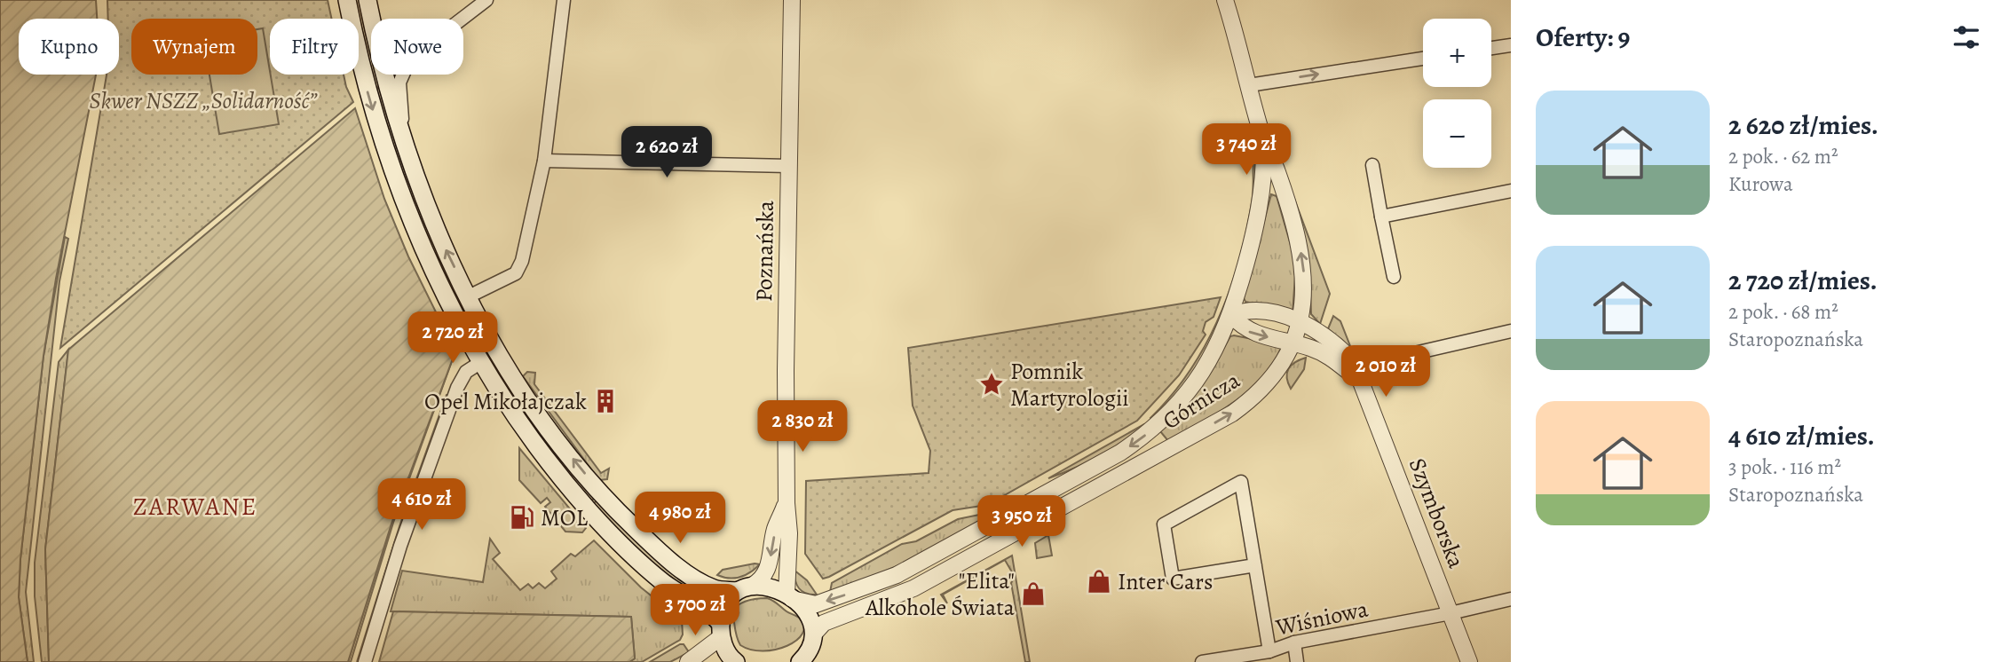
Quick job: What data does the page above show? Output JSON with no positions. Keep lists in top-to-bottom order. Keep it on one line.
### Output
{"streets":{"street":["Poznańska","Górnicza","Szymborska","Wiśniowa"]},"crossings":[["Poznańska","Górnicza"],["Górnicza","Szymborska"],["Szymborska","Wiśniowa"]],"districts":["ZARWANE"],"parks":["Skwer NSZZ „Solidarność”"],"places":{"place":["Pomnik Martyrologii"],"building":["Opel Mikołajczak"],"fuel station":["MOL"],"shop":["Inter Cars","\"Elita\" Alkohole Świata"]},"page":{"heading":"Oferty: 9","map_buttons":["+","−"],"chip":["Kupno","Wynajem","Filtry","Nowe"],"list":[{"name":"2 620 zł/mies.","note":"2 pok. · 62 m² · Kurowa"},{"name":"2 720 zł/mies.","note":"2 pok. · 68 m² · Staropoznańska"},{"name":"4 610 zł/mies.","note":"3 pok. · 116 m² · Staropoznańska"}],"price":["3 740 zł","2 620 zł","2 720 zł","2 010 zł","2 830 zł","4 610 zł","4 980 zł","3 950 zł","3 700 zł"]}}
